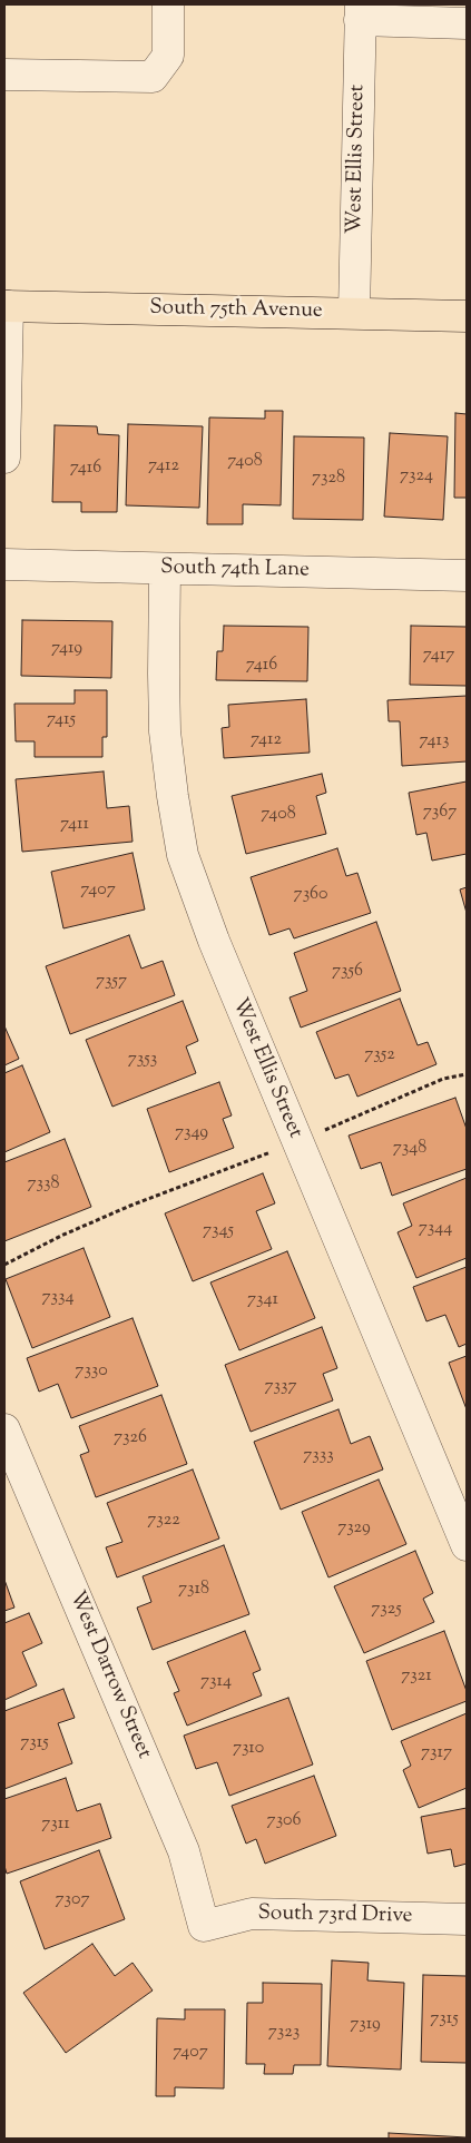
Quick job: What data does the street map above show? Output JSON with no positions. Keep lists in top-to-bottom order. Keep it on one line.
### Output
{"streets":{"main road":["South 75th Avenue"],"street":["West Ellis Street","South 74th Lane","West Darrow Street","South 73rd Drive"]},"crossings":[["West Ellis Street","South 75th Avenue"],["West Ellis Street","South 74th Lane"],["West Darrow Street","South 73rd Drive"]],"house_numbers":["7408","7412","7416","7324","7328","7419","7417","7416","7415","7412","7413","7367","7408","7411","7407","7360","7356","7357","7352","7353","7349","7348","7338","7344","7345","7334","7341","7330","7337","7326","7333","7322","7329","7318","7325","7321","7314","7315","7310","7317","7306","7311","7307","7315","7319","7323","7407"]}
